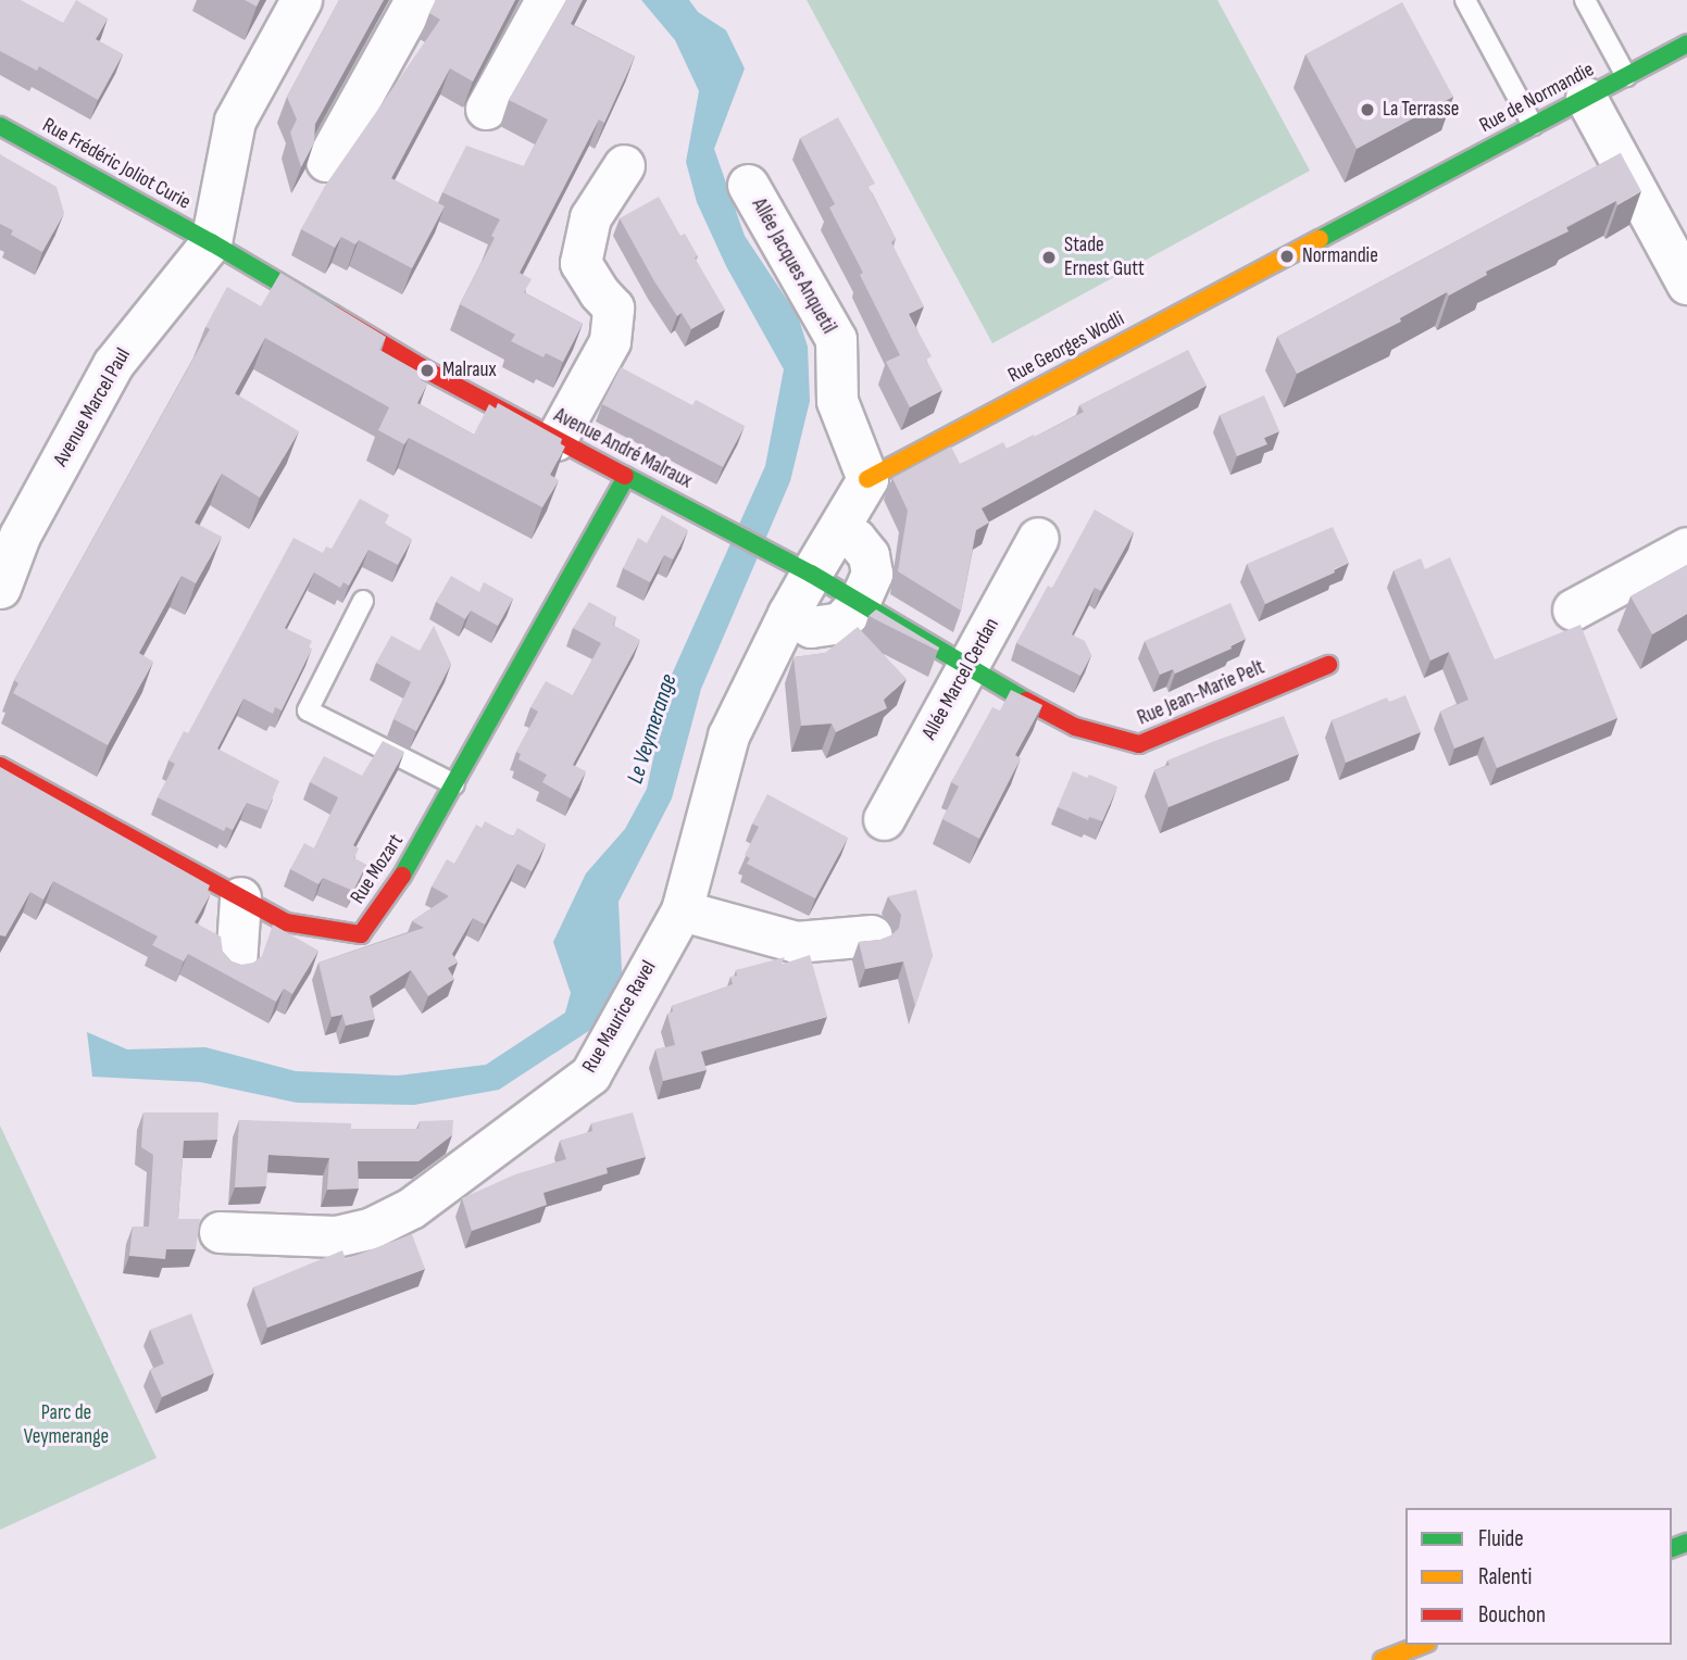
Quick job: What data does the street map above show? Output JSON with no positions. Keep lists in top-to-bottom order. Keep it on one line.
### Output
{"streets":{"street":["Rue de Normandie","Rue Frédéric Joliot Curie","Allée Jacques Anquetil","Rue Georges Wodli","Avenue Marcel Paul","Avenue André Malraux","Allée Marcel Cerdan","Rue Jean-Marie Pelt","Rue Mozart","Rue Maurice Ravel"]},"crossings":[["Rue de Normandie","Rue Georges Wodli"],["Rue Frédéric Joliot Curie","Avenue Marcel Paul"],["Rue Frédéric Joliot Curie","Avenue André Malraux"],["Allée Jacques Anquetil","Rue Georges Wodli"],["Avenue Marcel Paul","Avenue André Malraux"],["Avenue André Malraux","Rue Jean-Marie Pelt"],["Avenue André Malraux","Rue Mozart"],["Avenue André Malraux","Rue Maurice Ravel"],["Allée Marcel Cerdan","Rue Jean-Marie Pelt"],["Rue Jean-Marie Pelt","Rue Maurice Ravel"]],"water":["Le Veymerange"],"parks":["Parc de Veymerange"],"places":["La Terrasse","Normandie","Stade Ernest Gutt","Malraux"],"legend":["Fluide","Ralenti","Bouchon"]}
